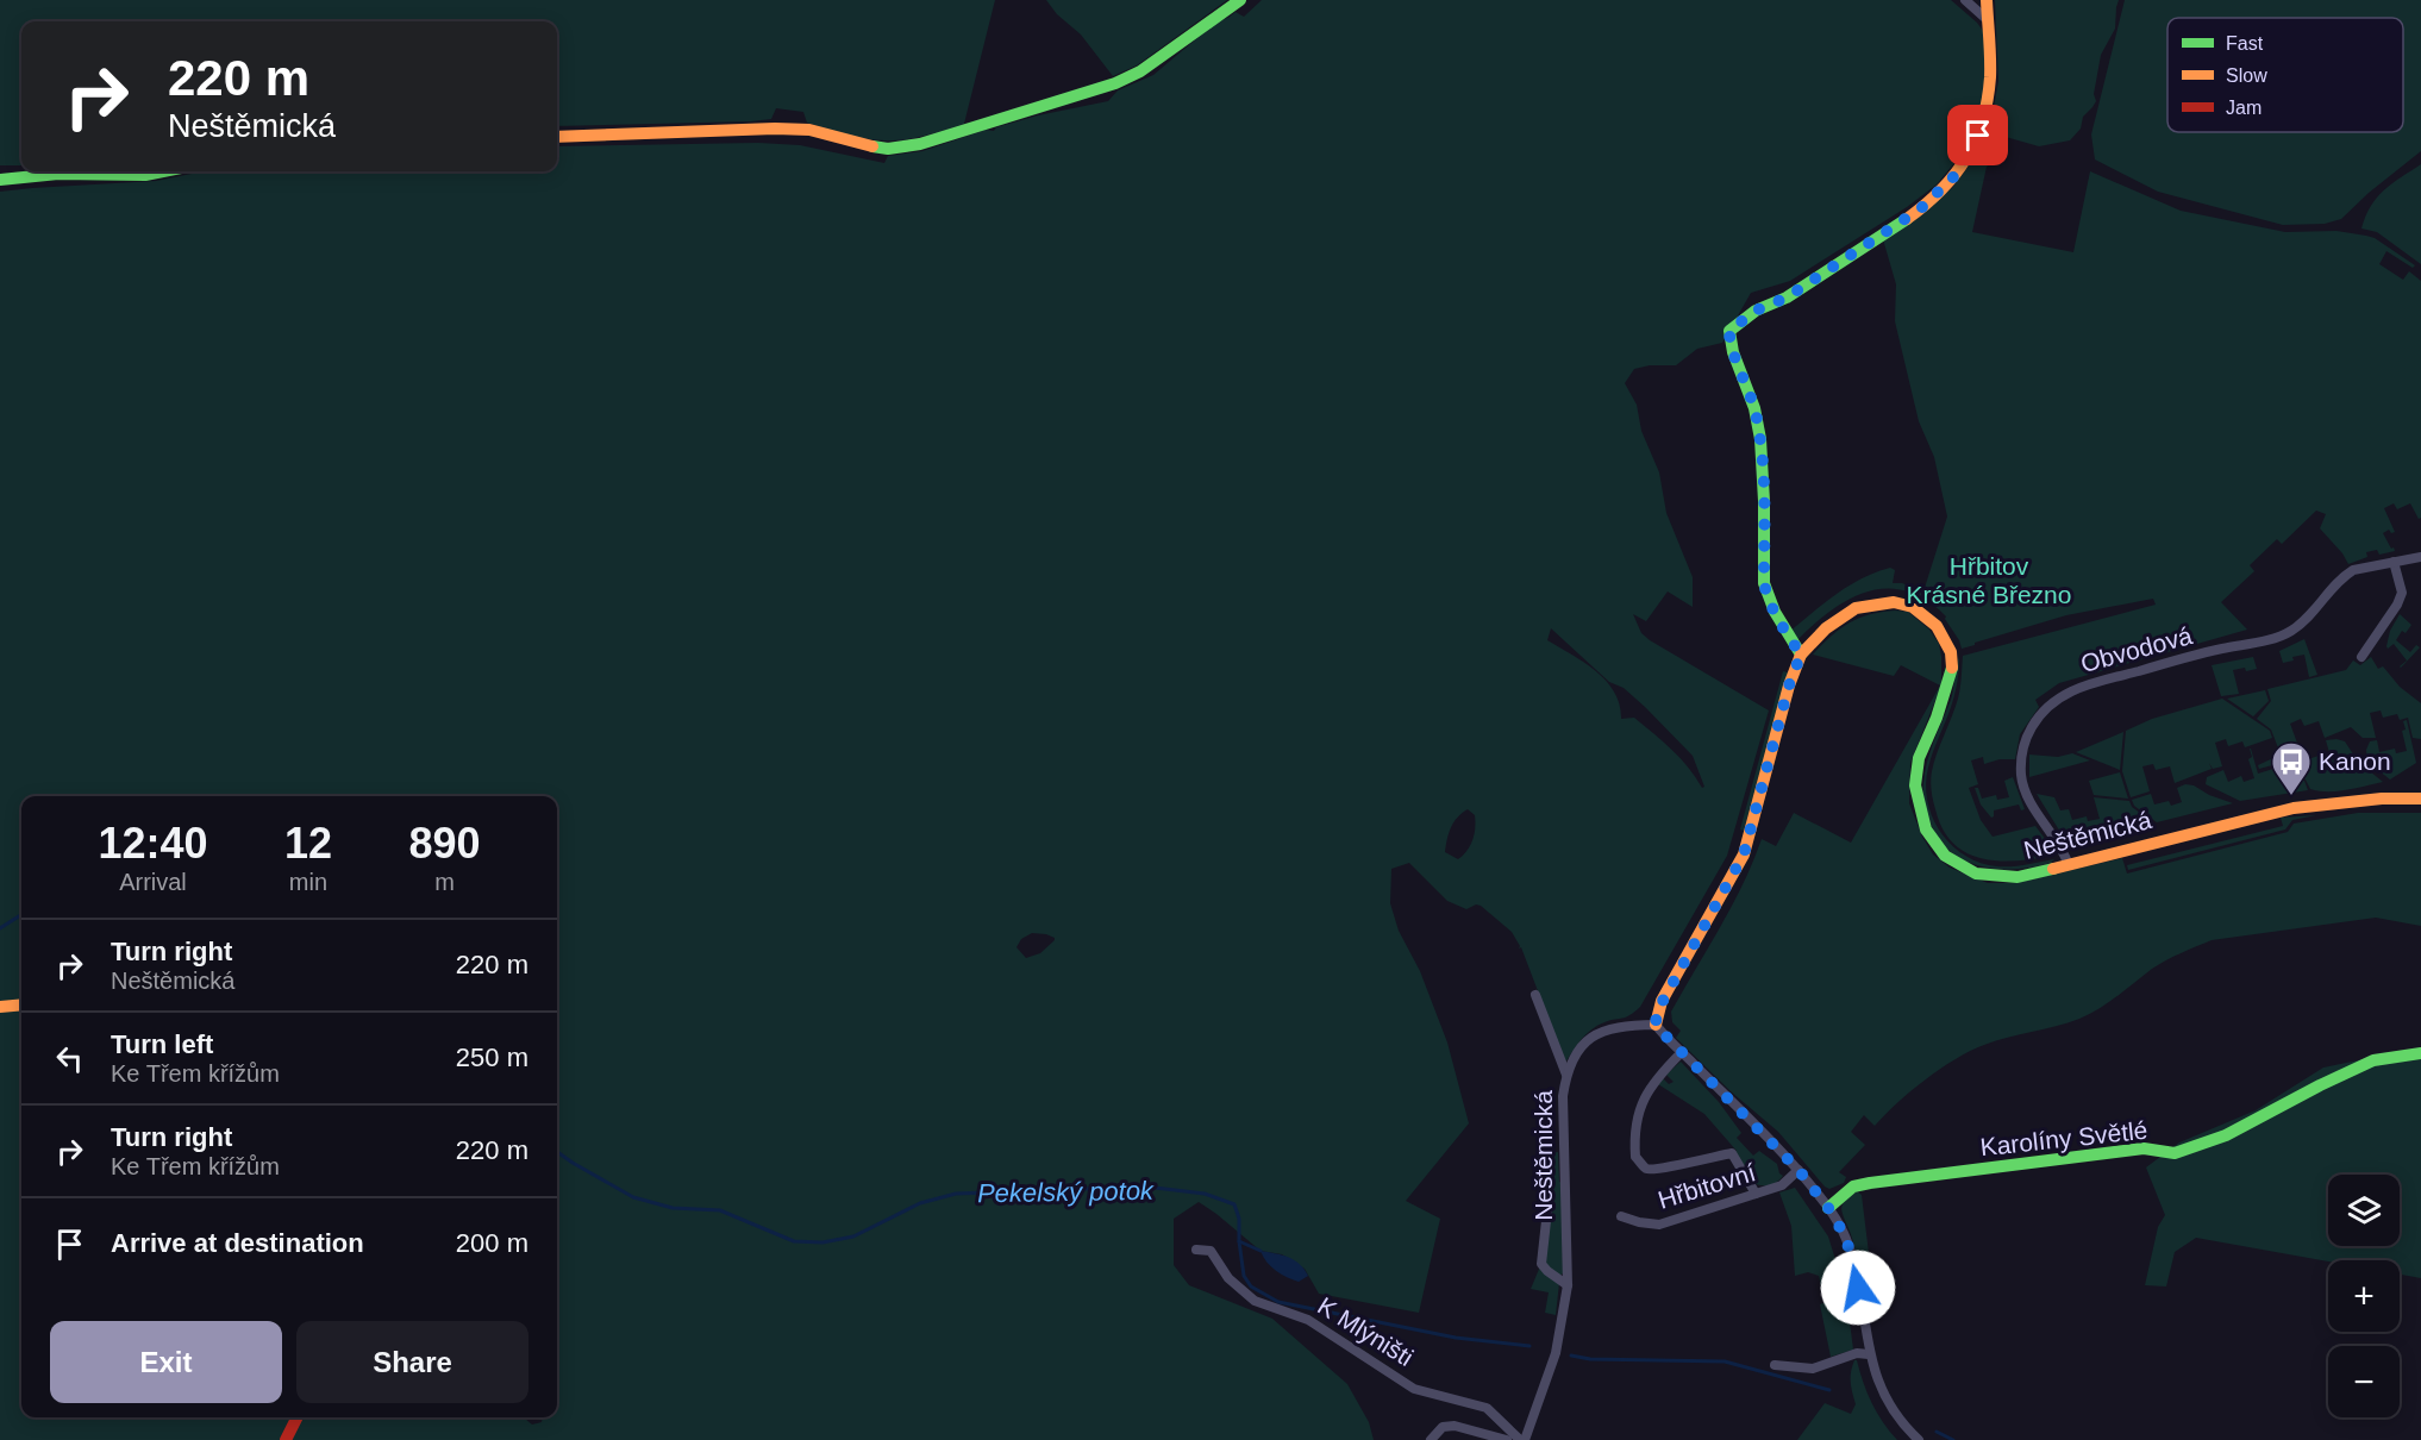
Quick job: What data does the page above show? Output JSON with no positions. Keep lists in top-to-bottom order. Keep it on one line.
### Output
{"streets":{"street":["Obvodová","Neštěmická","Karolíny Světlé","Hřbitovní","K Mlýništi"]},"crossings":[["Obvodová","Neštěmická"],["Neštěmická","Hřbitovní"],["Neštěmická","K Mlýništi"],["Karolíny Světlé","Hřbitovní"]],"water":["Pekelský potok"],"parks":["Hřbitov Krásné Březno"],"places":{"bus stop":["Kanon"]},"legend":["Fast","Slow","Jam"],"page":{"turn":["220 m","Neštěmická"],"eta":["12:40","Arrival","12","min","890","m"],"list":[{"name":"Turn right","note":"Neštěmická","value":"220 m"},{"name":"Turn left","note":"Ke Třem křížům","value":"250 m"},{"name":"Turn right","note":"Ke Třem křížům","value":"220 m"},{"name":"Arrive at destination","value":"200 m"}],"map_buttons":["+","−"],"buttons":["Exit","Share"]}}
